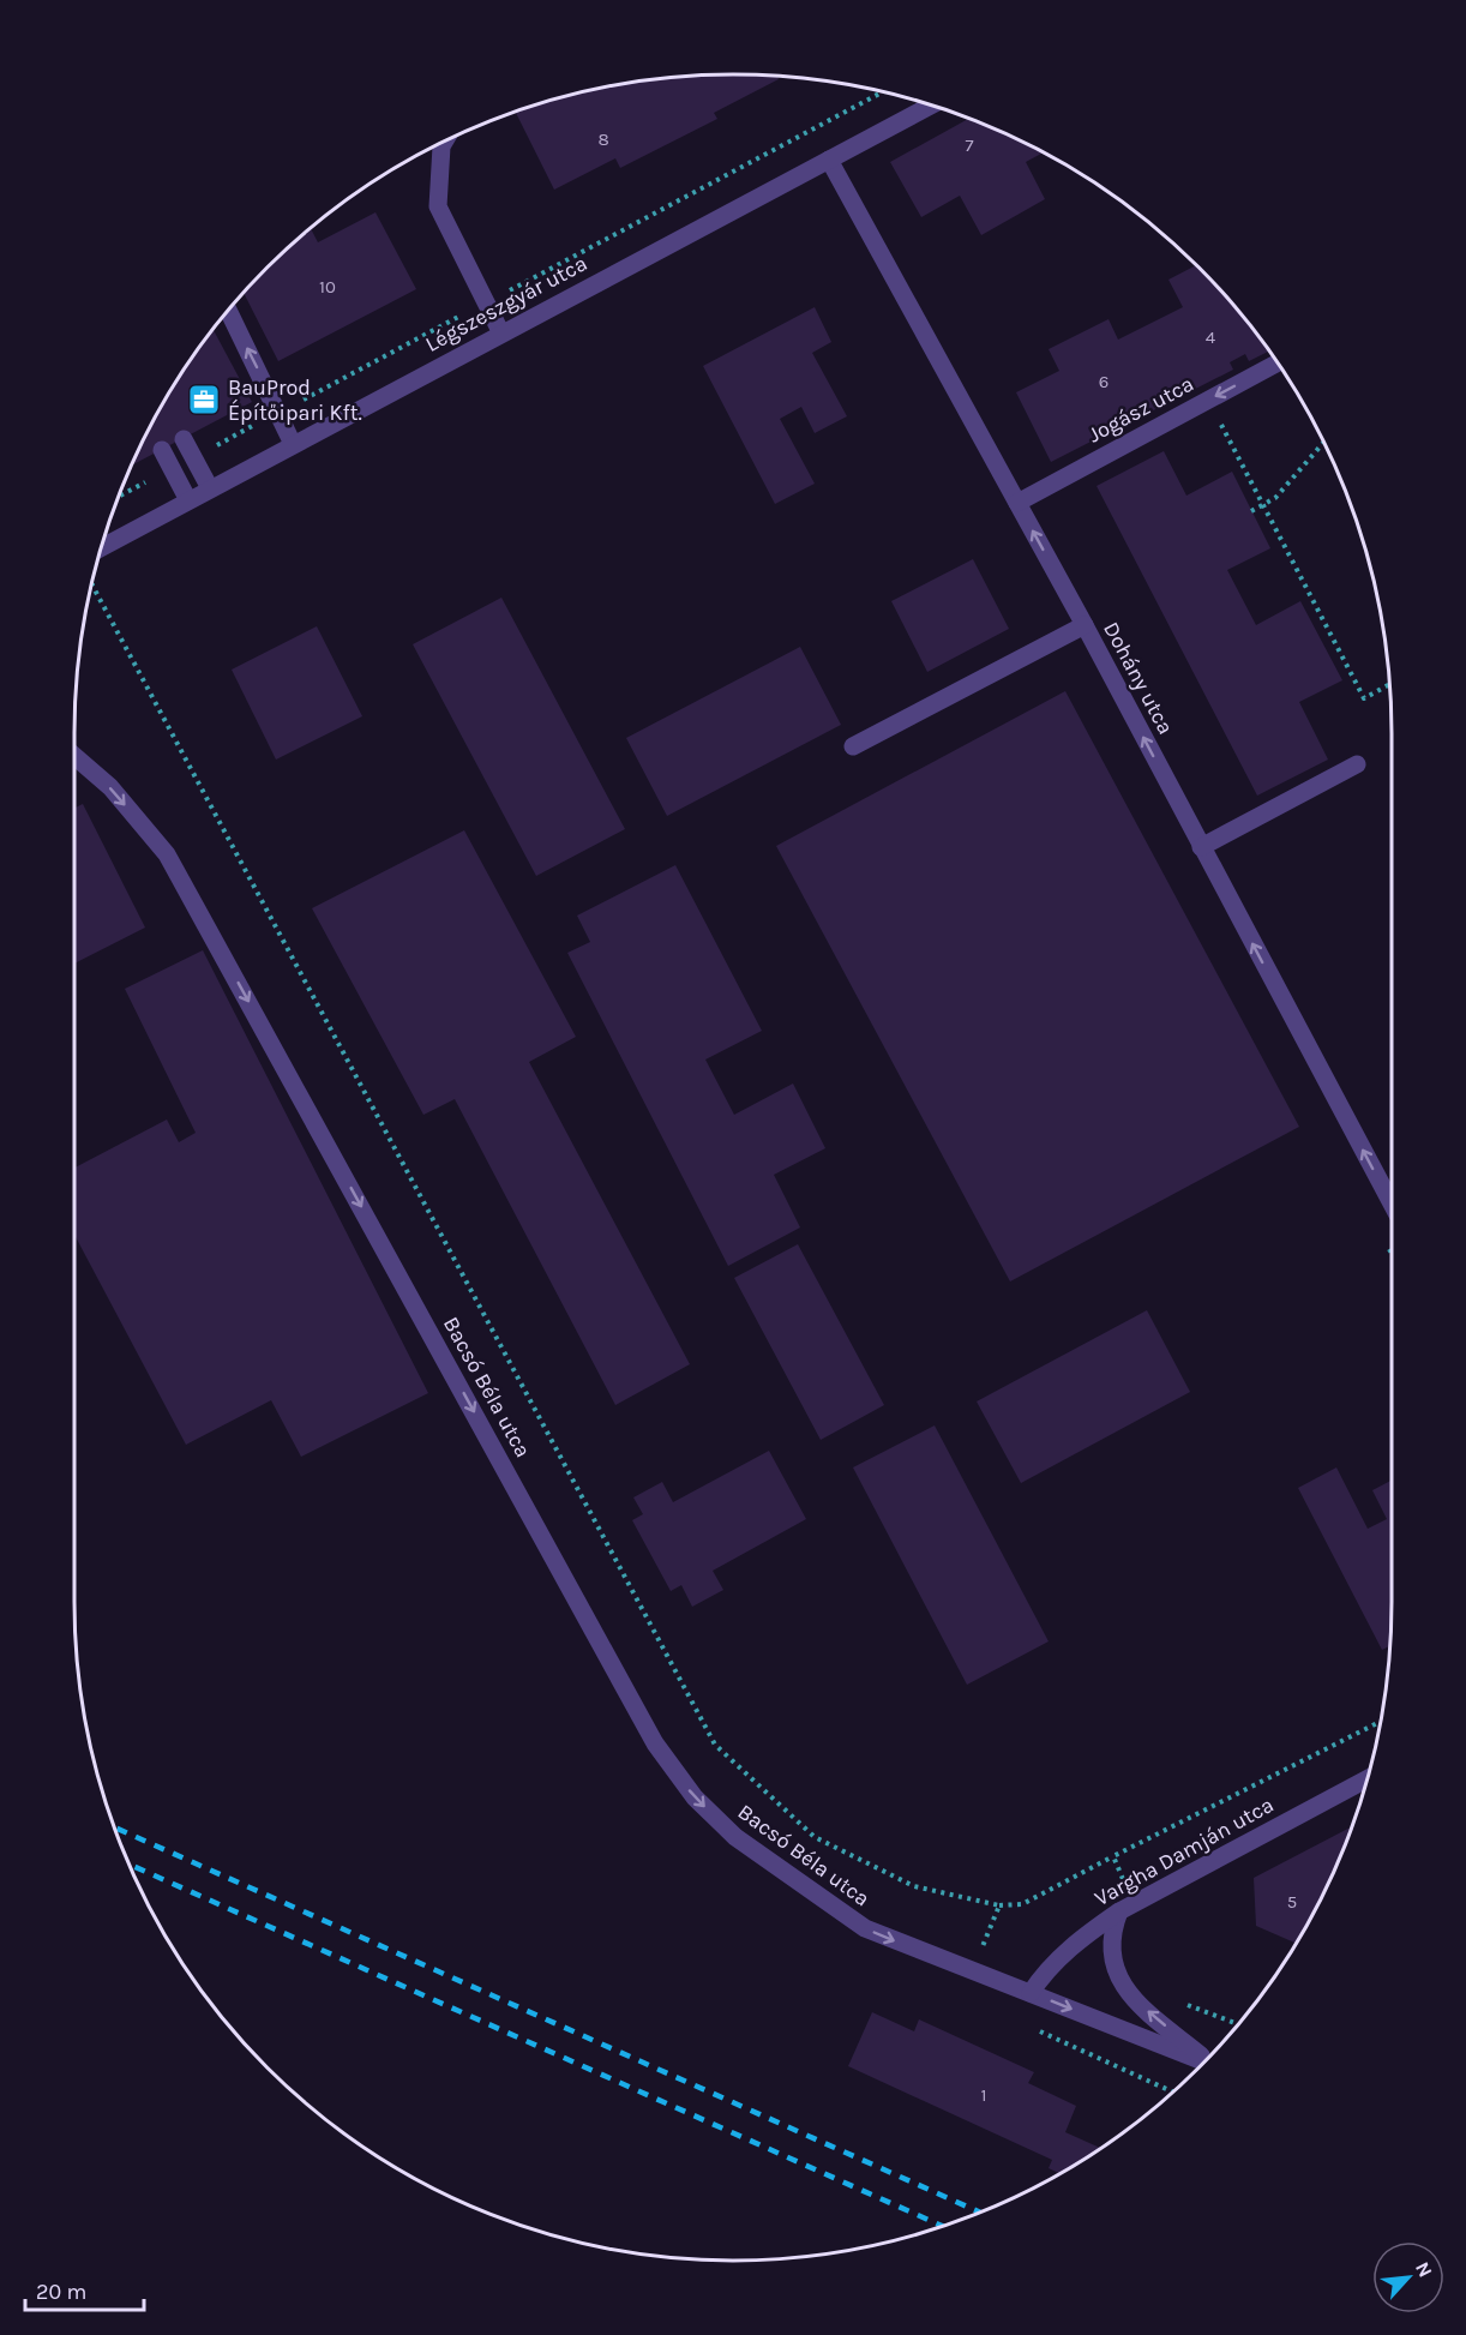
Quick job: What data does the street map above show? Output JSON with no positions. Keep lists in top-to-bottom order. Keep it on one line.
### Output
{"streets":{"street":["Légszeszgyár utca","Jogász utca","Dohány utca","Bacsó Béla utca","Vargha Damján utca"]},"crossings":[["Légszeszgyár utca","Dohány utca"],["Jogász utca","Dohány utca"],["Bacsó Béla utca","Vargha Damján utca"]],"one_way":["Jogász utca","Dohány utca","Bacsó Béla utca"],"places":{"office":["BauProd Építőipari Kft."]},"house_numbers":["8","7","10","4","6","5","1"],"scale_bar":"20 m","north":"top right"}
